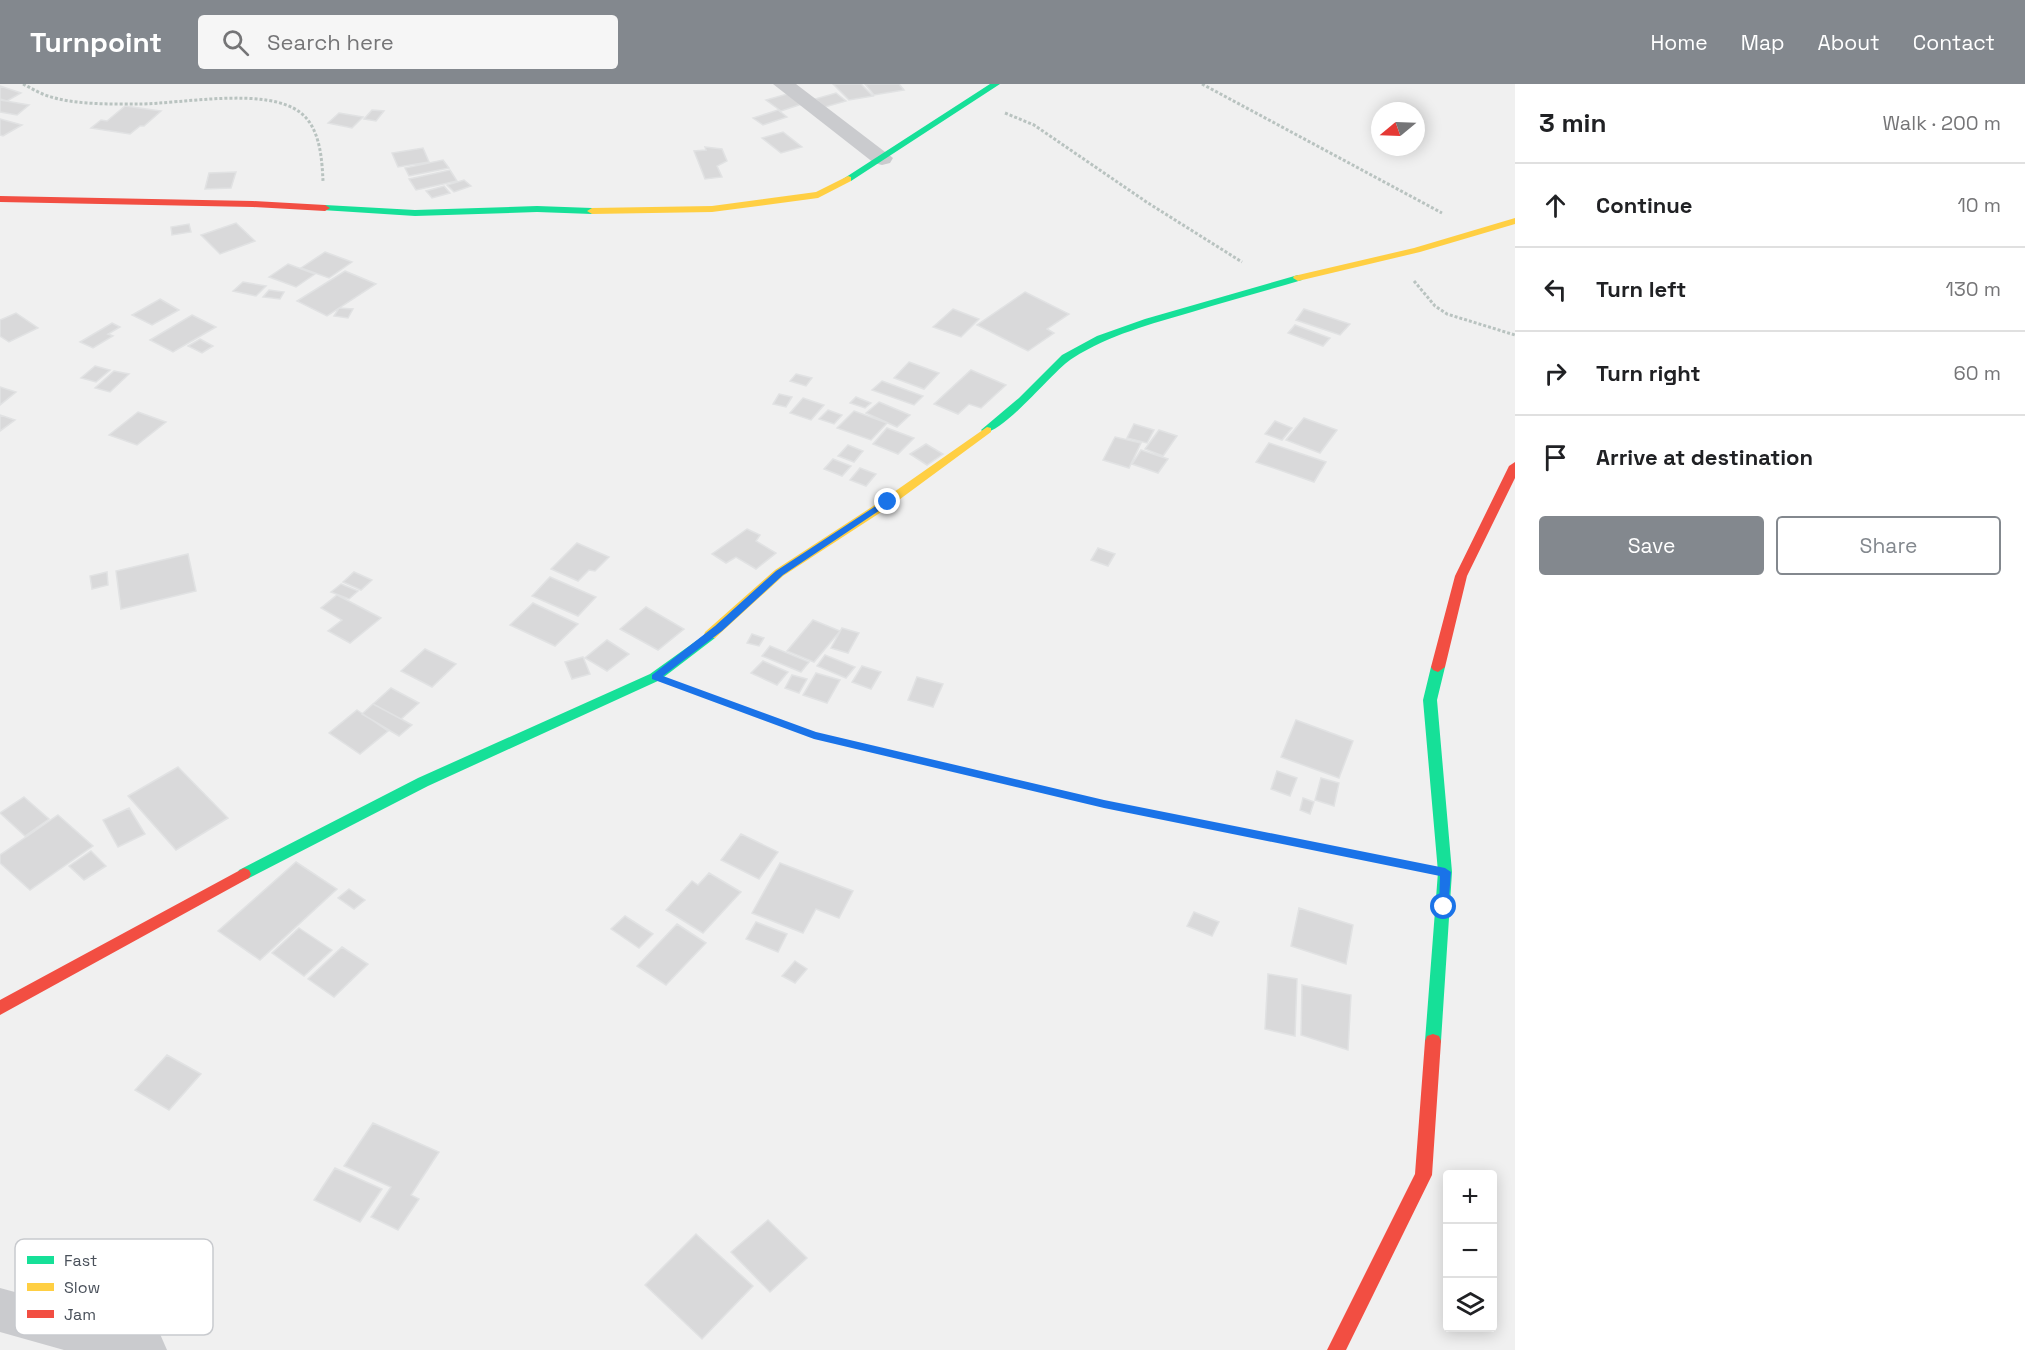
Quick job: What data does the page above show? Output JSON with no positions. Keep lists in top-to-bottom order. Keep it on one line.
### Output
{"legend":["Fast","Slow","Jam"],"north":"left","page":{"header":"Turnpoint","search":"Search here","nav":["Home","Map","About","Contact"],"heading":["3 min","Walk · 200 m"],"list":[["Continue","10 m"],["Turn left","130 m"],["Turn right","60 m"],"Arrive at destination"],"buttons":["Save","Share"],"map_buttons":["+","−"]}}
